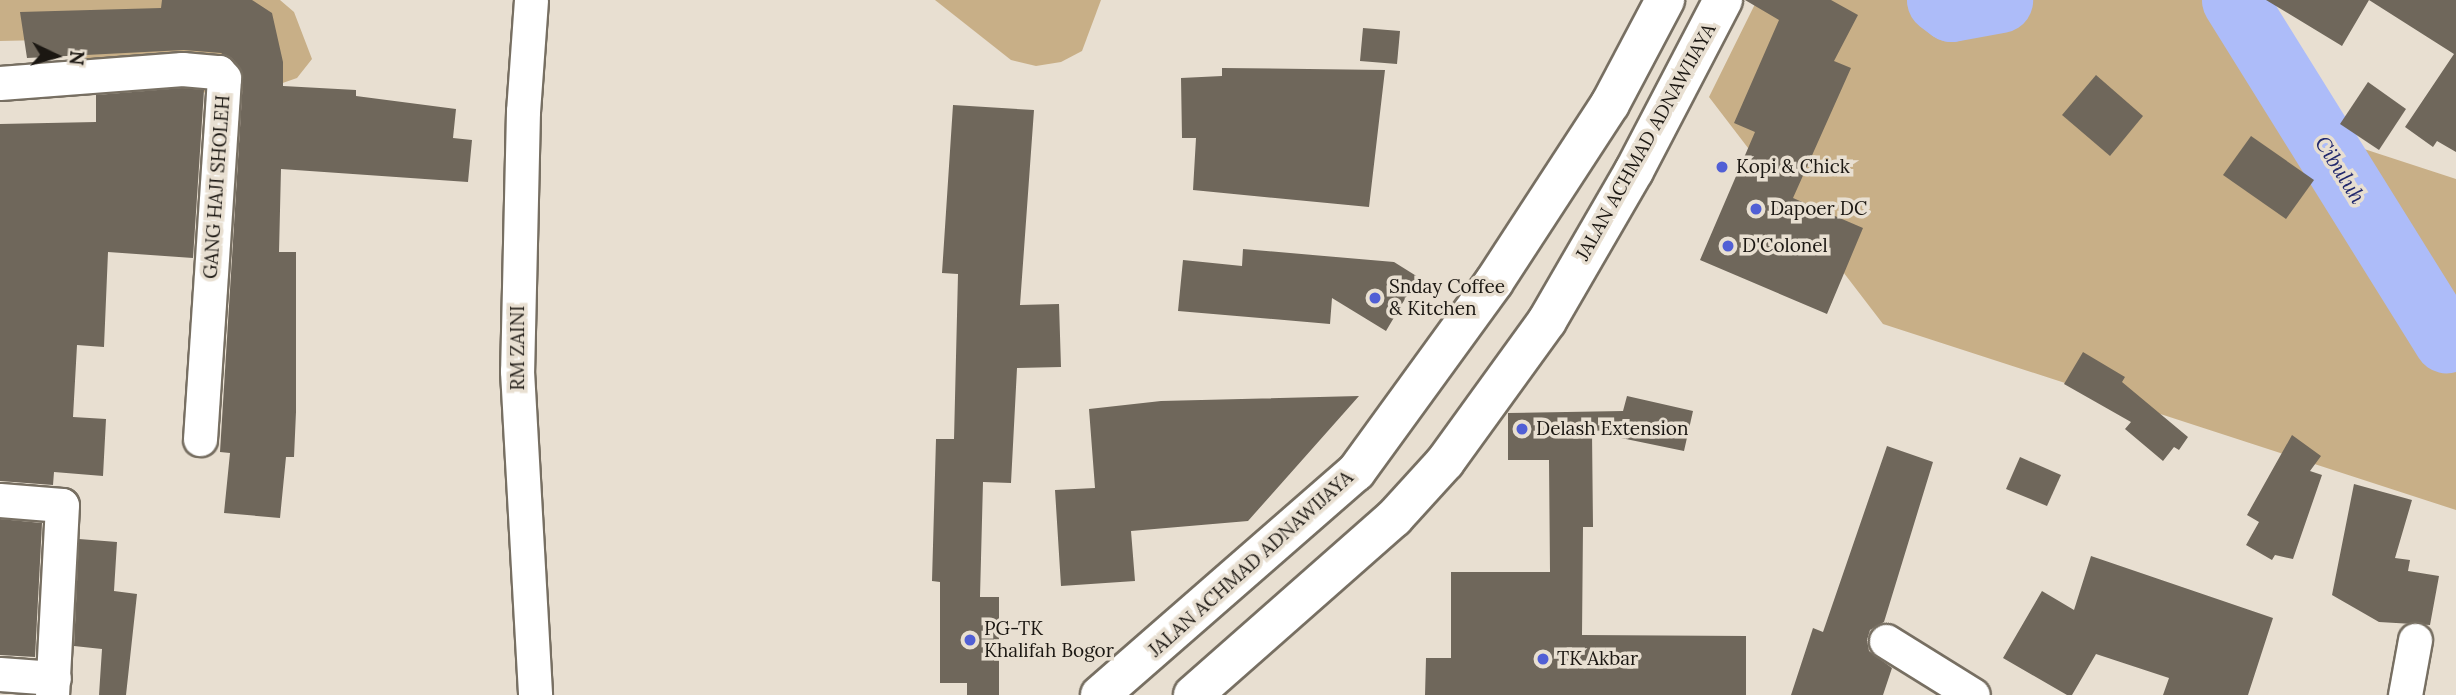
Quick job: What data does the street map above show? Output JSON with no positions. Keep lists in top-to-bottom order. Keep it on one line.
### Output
{"streets":{"main road":["JALAN ACHMAD ADNAWIJAYA"],"street":["GANG HAJI SHOLEH","RM ZAINI"]},"water":["Cibuluh"],"places":["Kopi & Chick","Dapoer DC","D'Colonel","Snday Coffee & Kitchen","Delash Extension","PG-TK Khalifah Bogor","TK Akbar"],"north":"right"}
